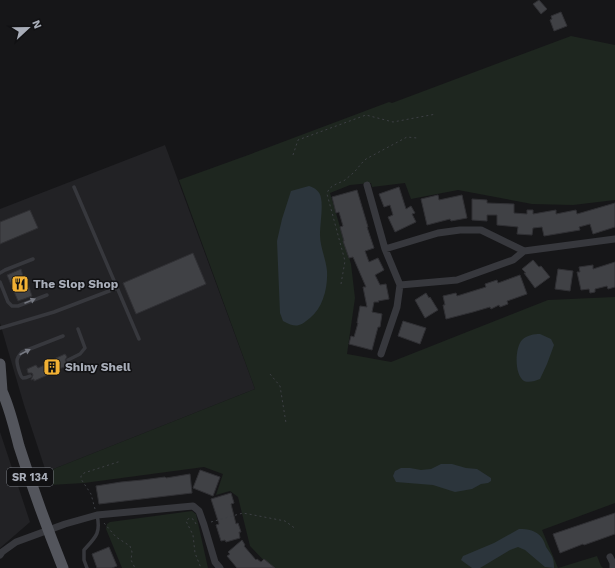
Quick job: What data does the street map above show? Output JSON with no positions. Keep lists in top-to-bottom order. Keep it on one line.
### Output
{"streets":{"main road":["SR 134"]},"places":{"restaurant":["The Slop Shop"],"building":["Shiny Shell"]},"north":"right"}
